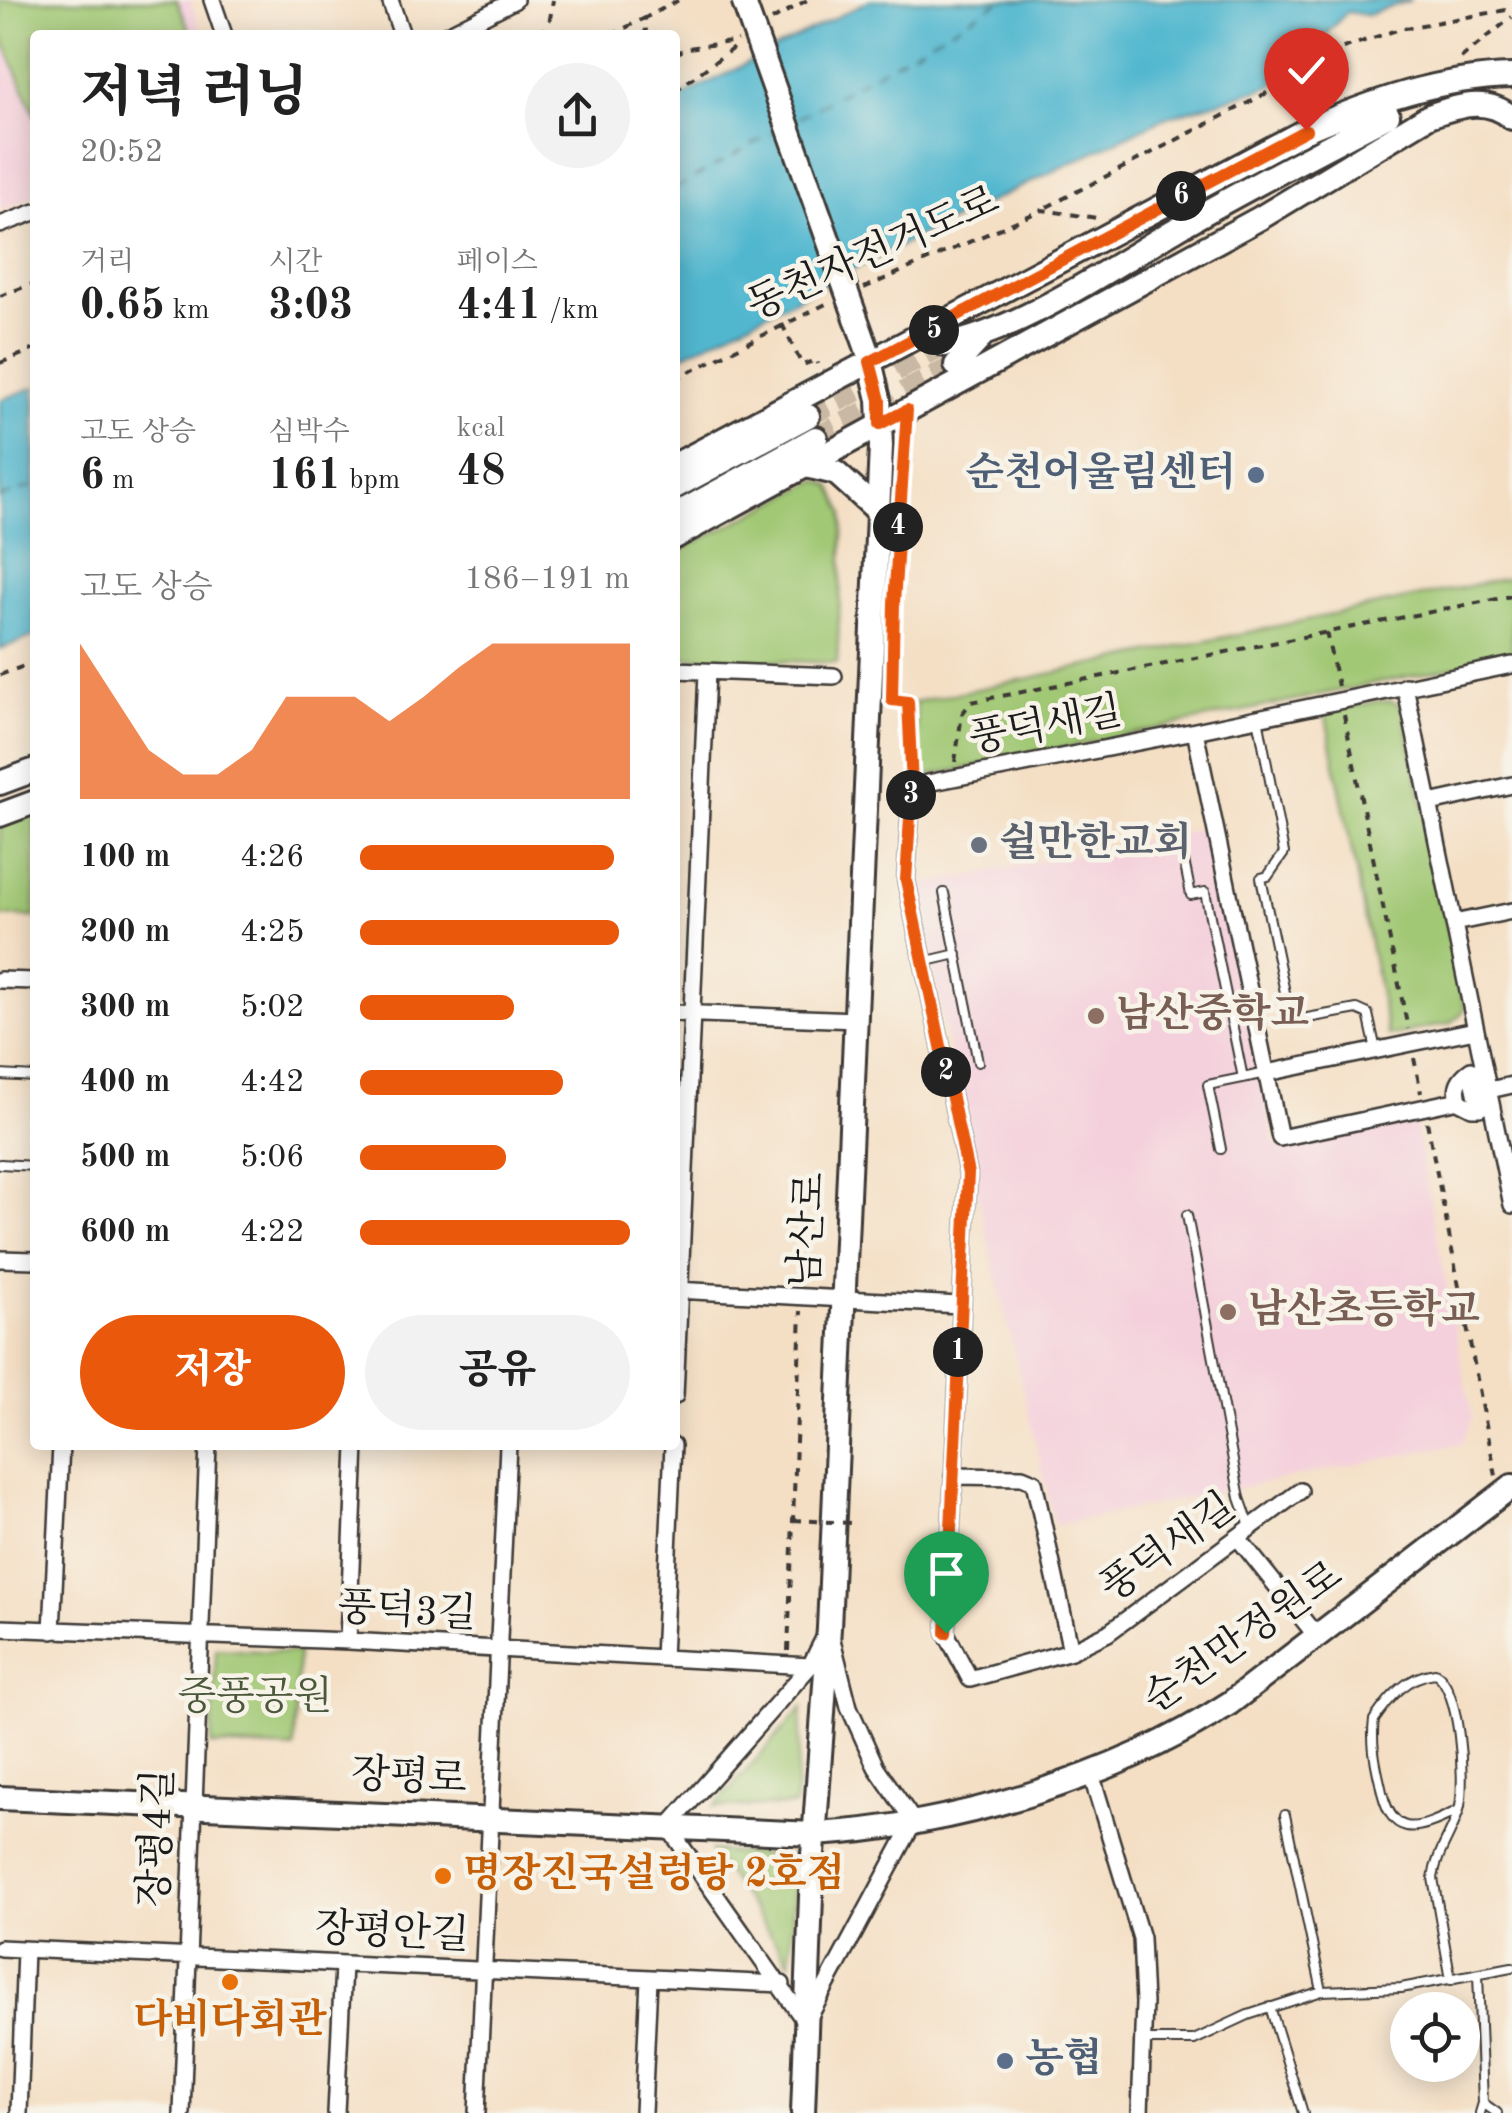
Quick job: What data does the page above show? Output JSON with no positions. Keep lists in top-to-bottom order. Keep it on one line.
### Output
{"streets":{"main road":["남산로","순천만정원로","장평로"],"street":["풍덕새길","풍덕3길","장평4길","장평안길"],"path":["동천자전거도로"]},"crossings":[["남산로","순천만정원로"],["남산로","장평로"],["풍덕3길","장평4길"],["순천만정원로","장평로"],["장평로","장평4길"],["장평4길","장평안길"]],"parks":["중풍공원"],"places":["순천어울림센터","쉴만한교회","남산중학교","남산초등학교","명장진국설렁탕 2호점","다비다회관","농협"],"page":{"heading":["저녁 러닝","20:52"],"pins":["6","5","4","3","2","1"],"stats":[["거리","0.65 km"],["시간","3:03"],["페이스","4:41 /km"],["고도 상승","6 m"],["심박수","161 bpm"],["kcal","48"]],"chart":["고도 상승","186–191 m"],"list":[{"name":"100 m","note":"4:26"},{"name":"200 m","note":"4:25"},{"name":"300 m","note":"5:02"},{"name":"400 m","note":"4:42"},{"name":"500 m","note":"5:06"},{"name":"600 m","note":"4:22"}],"buttons":["저장","공유"]}}
